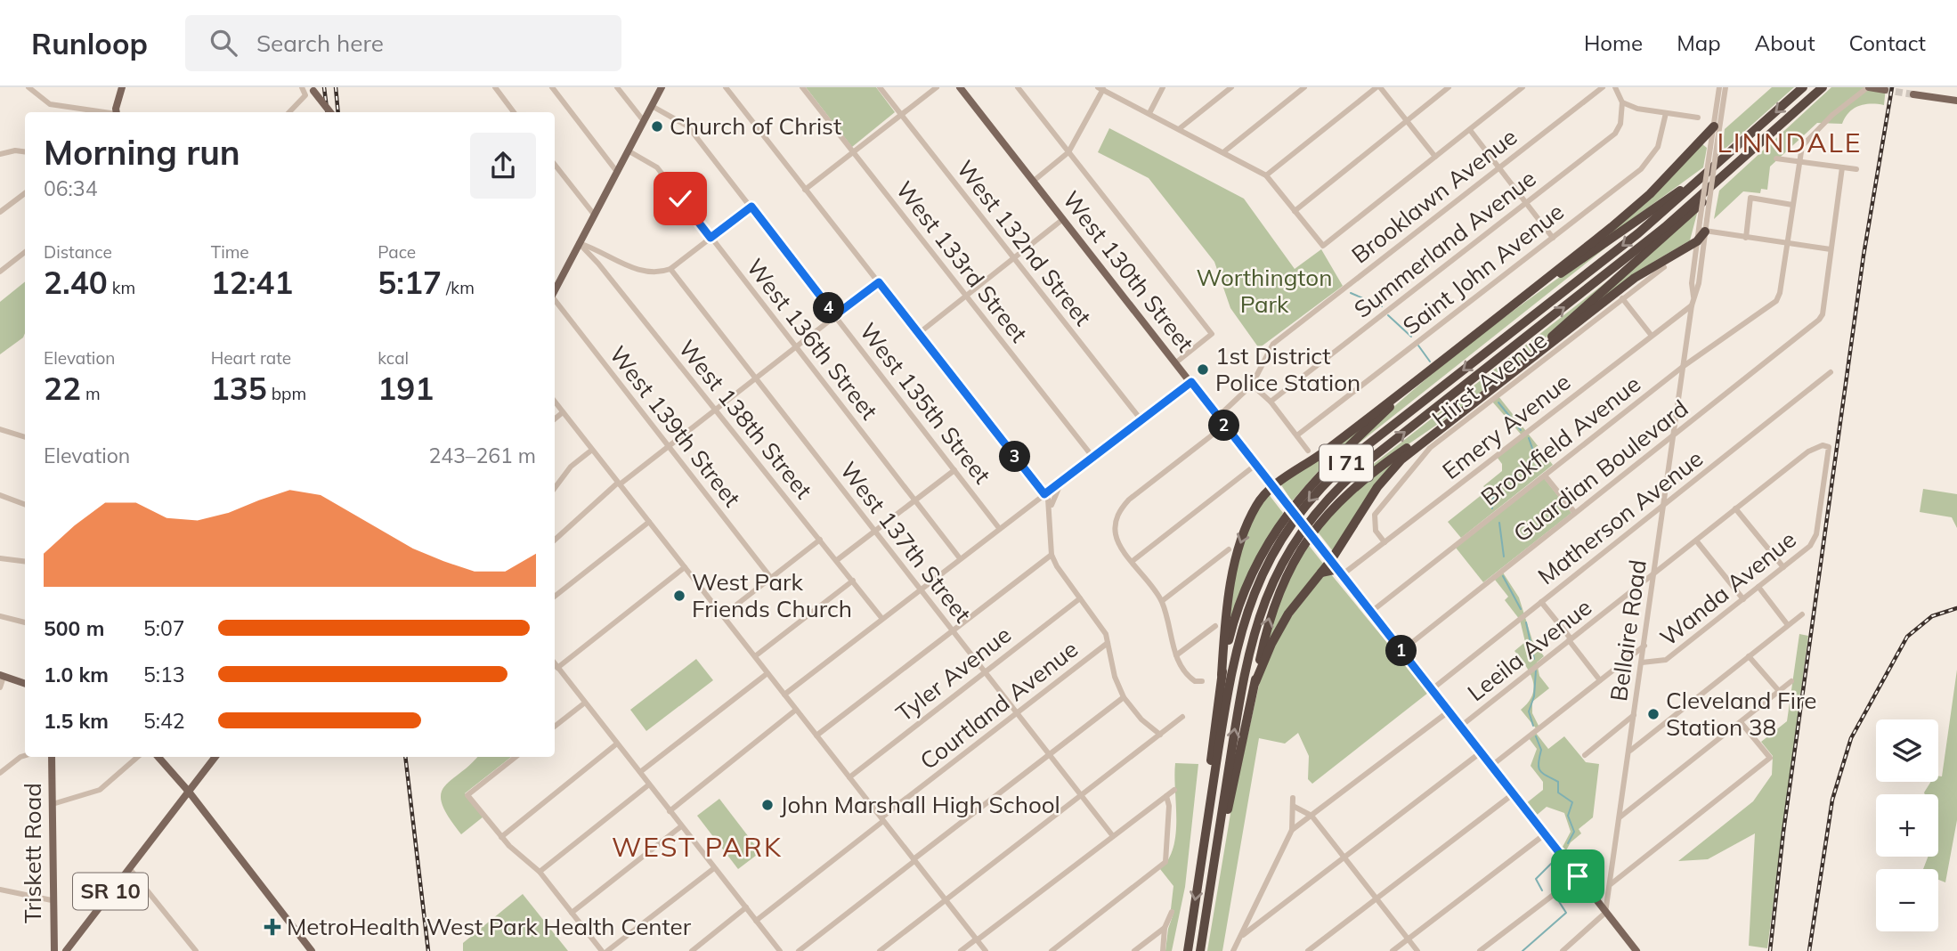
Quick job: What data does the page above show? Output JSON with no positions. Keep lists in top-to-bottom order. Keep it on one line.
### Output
{"streets":{"highway":["I 71"],"main road":["West 130th Street","Triskett Road","SR 10"],"street":["Brooklawn Avenue","West 132nd Street","Summerland Avenue","West 133rd Street","Saint John Avenue","West 136th Street","Hirst Avenue","West 135th Street","West 138th Street","West 139th Street","Emery Avenue","Brookfield Avenue","Guardian Boulevard","Matherson Avenue","West 137th Street","Wanda Avenue","Bellaire Road","Leeila Avenue","Tyler Avenue","Courtland Avenue"]},"crossings":[["Brooklawn Avenue","West 130th Street"],["West 130th Street","Emery Avenue"],["West 130th Street","Brookfield Avenue"],["West 130th Street","Guardian Boulevard"],["West 130th Street","Matherson Avenue"],["West 130th Street","Bellaire Road"],["West 130th Street","Leeila Avenue"],["Hirst Avenue","Emery Avenue"],["Emery Avenue","Bellaire Road"],["Brookfield Avenue","Bellaire Road"],["Guardian Boulevard","Bellaire Road"],["Matherson Avenue","Bellaire Road"],["West 137th Street","Tyler Avenue"],["West 137th Street","Courtland Avenue"],["Wanda Avenue","Bellaire Road"],["Wanda Avenue","Leeila Avenue"],["Bellaire Road","Leeila Avenue"]],"districts":["LINNDALE","WEST PARK"],"parks":["Worthington Park"],"places":{"other":["Church of Christ","1st District Police Station","West Park Friends Church","Cleveland Fire Station 38","John Marshall High School"],"health":["MetroHealth West Park Health Center"]},"page":{"header":"Runloop","search":"Search here","nav":["Home","Map","About","Contact"],"heading":["Morning run","06:34"],"stats":[["Distance","2.40 km"],["Time","12:41"],["Pace","5:17 /km"],["Elevation","22 m"],["Heart rate","135 bpm"],["kcal","191"]],"pins":["4","2","3","1"],"chart":["Elevation","243–261 m"],"list":[{"name":"500 m","note":"5:07"},{"name":"1.0 km","note":"5:13"},{"name":"1.5 km","note":"5:42"}],"map_buttons":["+","−"]}}
